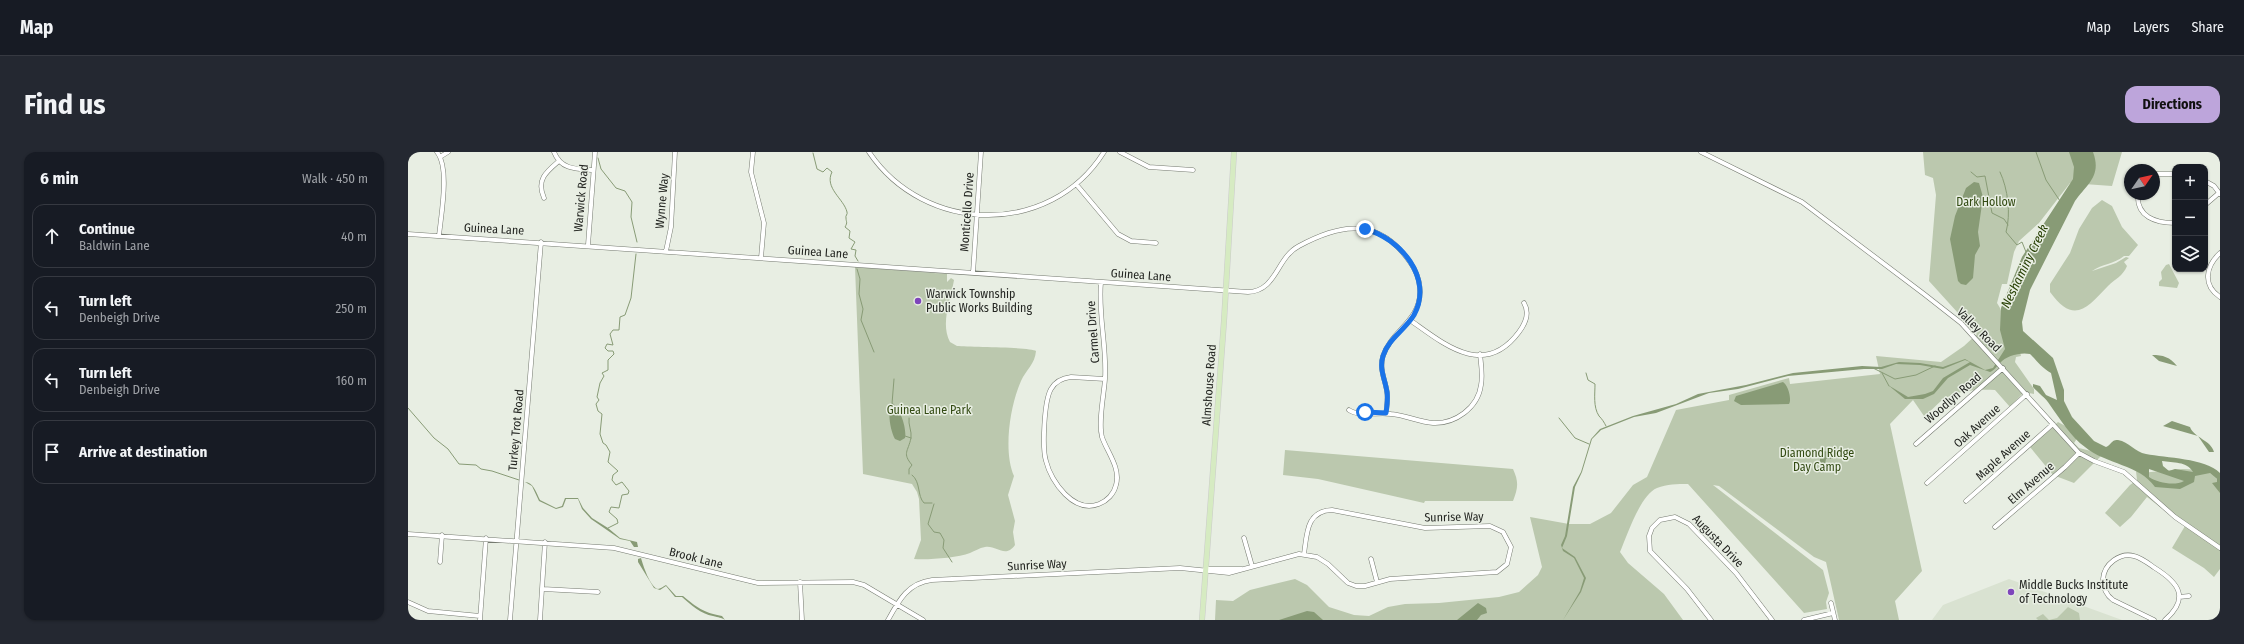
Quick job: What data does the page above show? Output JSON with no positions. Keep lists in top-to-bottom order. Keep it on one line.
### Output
{"streets":{"main road":["Almshouse Road"],"street":["Warwick Road","Wynne Way","Monticello Drive","Guinea Lane","Valley Road","Carmel Drive","Woodlyn Road","Oak Avenue","Turkey Trot Road","Maple Avenue","Elm Avenue","Sunrise Way","Augusta Drive","Brook Lane"]},"crossings":[["Warwick Road","Guinea Lane"],["Wynne Way","Guinea Lane"],["Monticello Drive","Guinea Lane"],["Guinea Lane","Carmel Drive"],["Guinea Lane","Almshouse Road"],["Guinea Lane","Turkey Trot Road"],["Valley Road","Woodlyn Road"],["Valley Road","Oak Avenue"],["Valley Road","Maple Avenue"],["Valley Road","Elm Avenue"],["Almshouse Road","Sunrise Way"],["Turkey Trot Road","Brook Lane"],["Sunrise Way","Brook Lane"]],"water":["Neshaminy Creek"],"parks":["Dark Hollow","Guinea Lane Park","Diamond Ridge Day Camp"],"places":["Warwick Township Public Works Building","Middle Bucks Institute of Technology"],"north":"top right","page":{"header":"Map","nav":["Map","Layers","Share"],"buttons":"Directions","title":"Find us","heading":["6 min","Walk · 450 m"],"map_buttons":["+","−"],"list":[["Continue","Baldwin Lane","40 m"],["Turn left","Denbeigh Drive","250 m"],["Turn left","Denbeigh Drive","160 m"],"Arrive at destination"]}}
